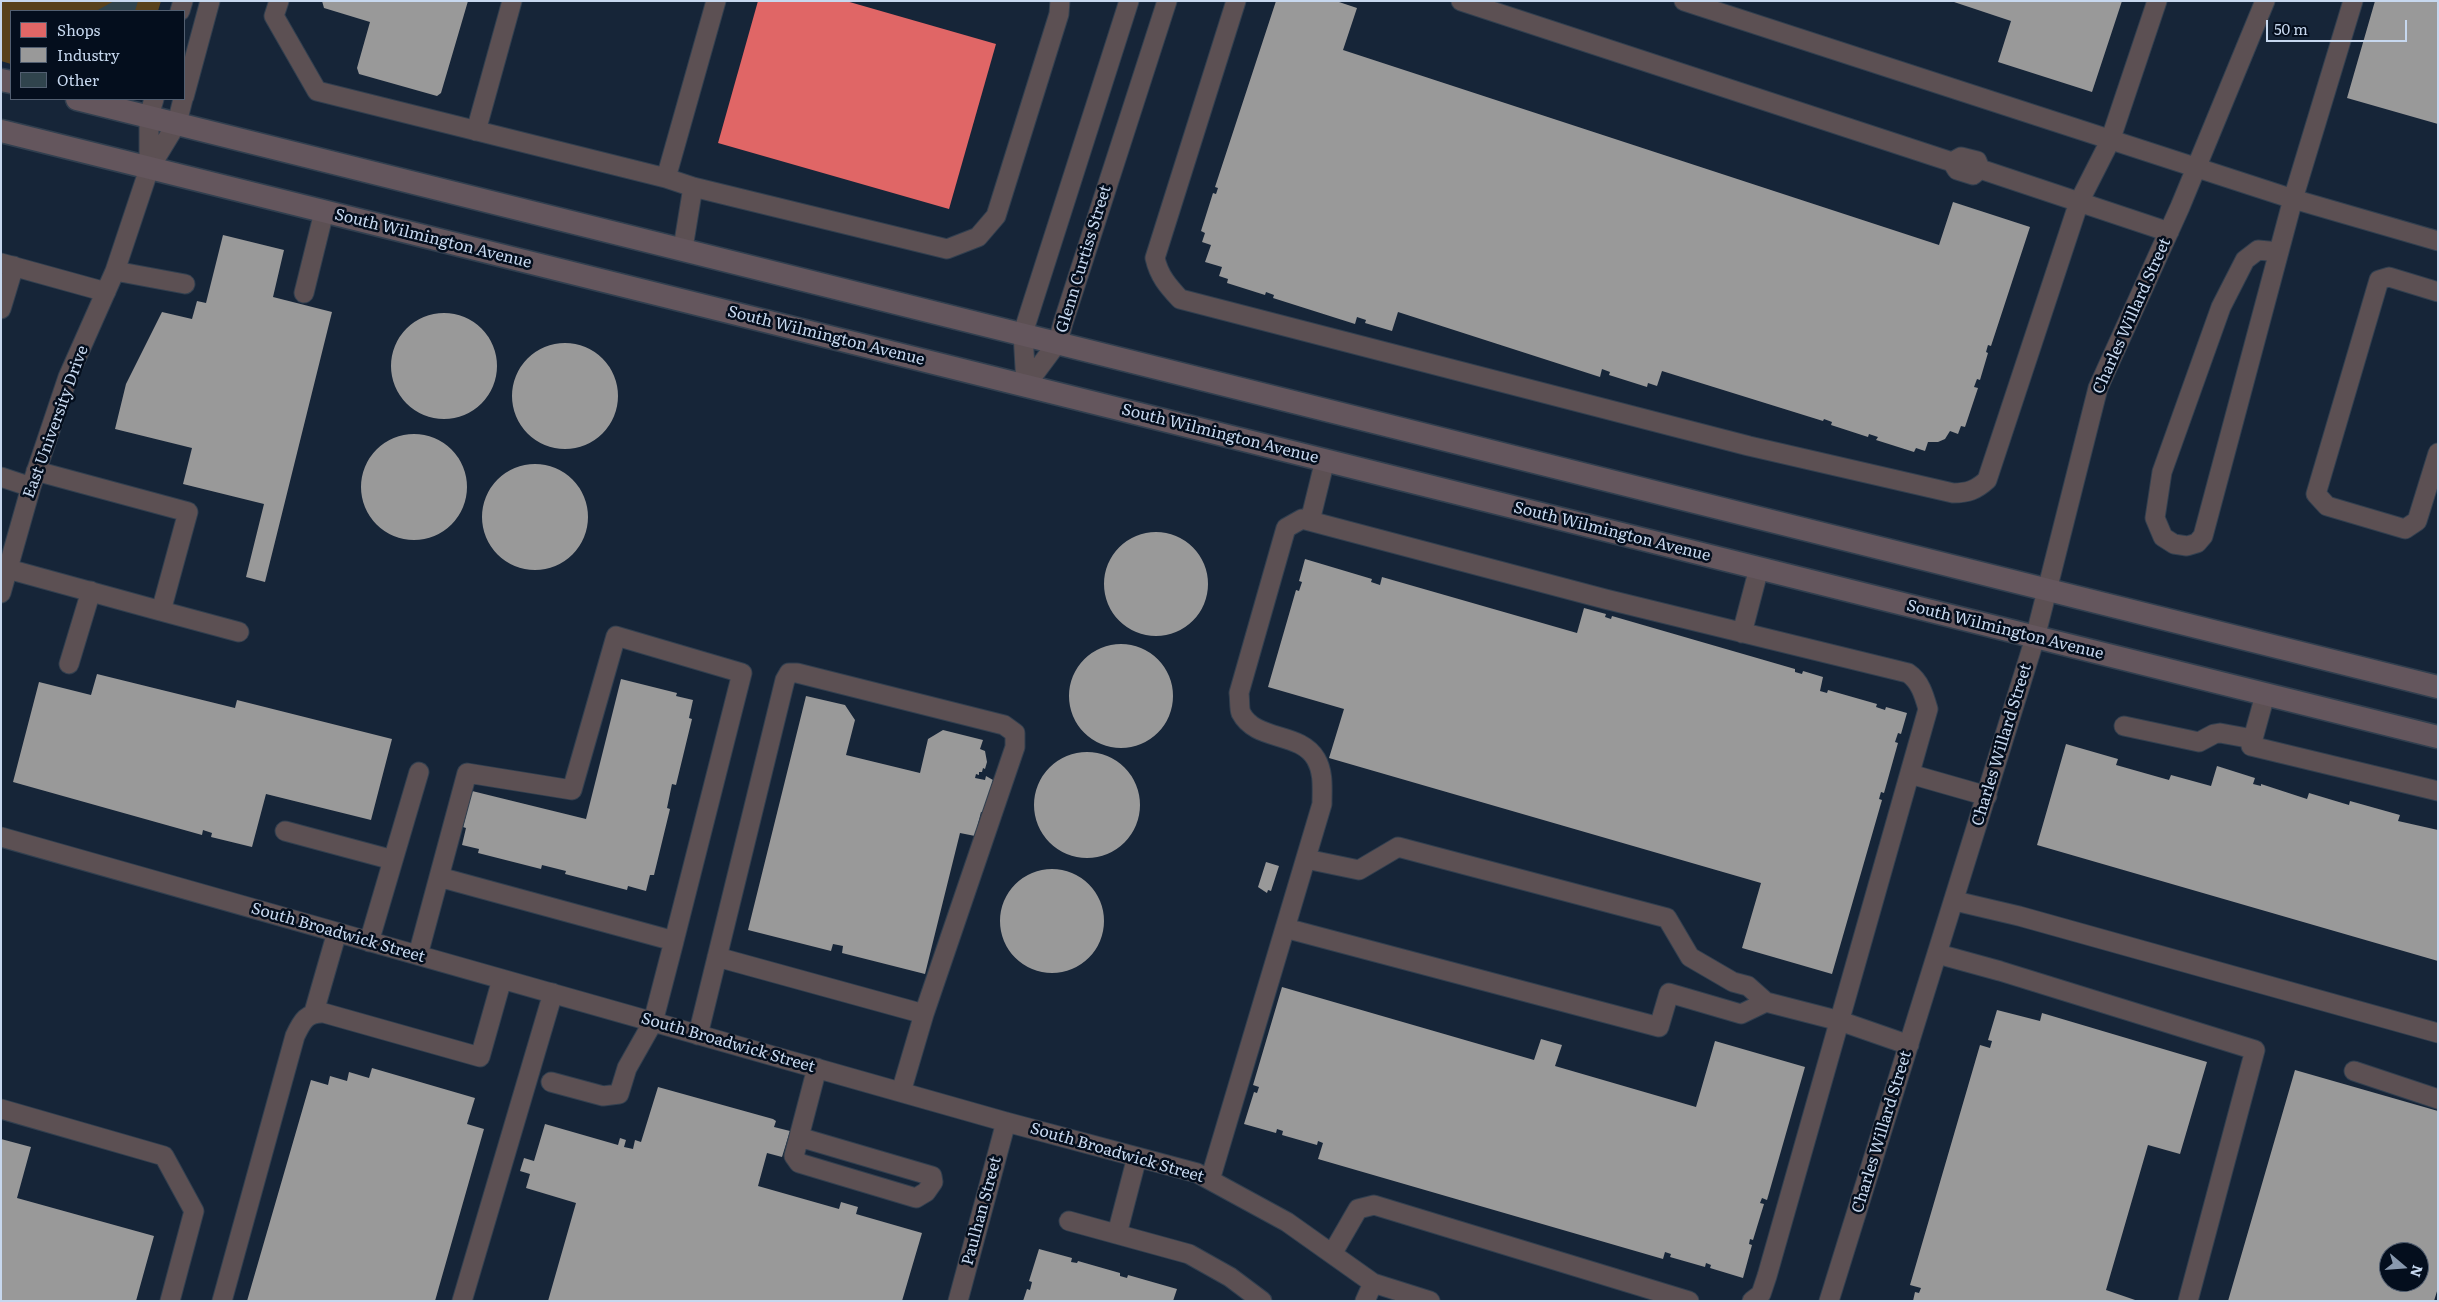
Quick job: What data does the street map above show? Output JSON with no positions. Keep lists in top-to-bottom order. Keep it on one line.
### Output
{"streets":{"main road":["South Wilmington Avenue"],"street":["Glenn Curtiss Street","Charles Willard Street","East University Drive","South Broadwick Street","Paulhan Street"]},"crossings":[["South Wilmington Avenue","Glenn Curtiss Street"],["South Wilmington Avenue","Charles Willard Street"],["South Wilmington Avenue","East University Drive"],["South Broadwick Street","Paulhan Street"]],"legend":["Shops","Industry","Other"],"scale_bar":"50 m","north":"right"}
